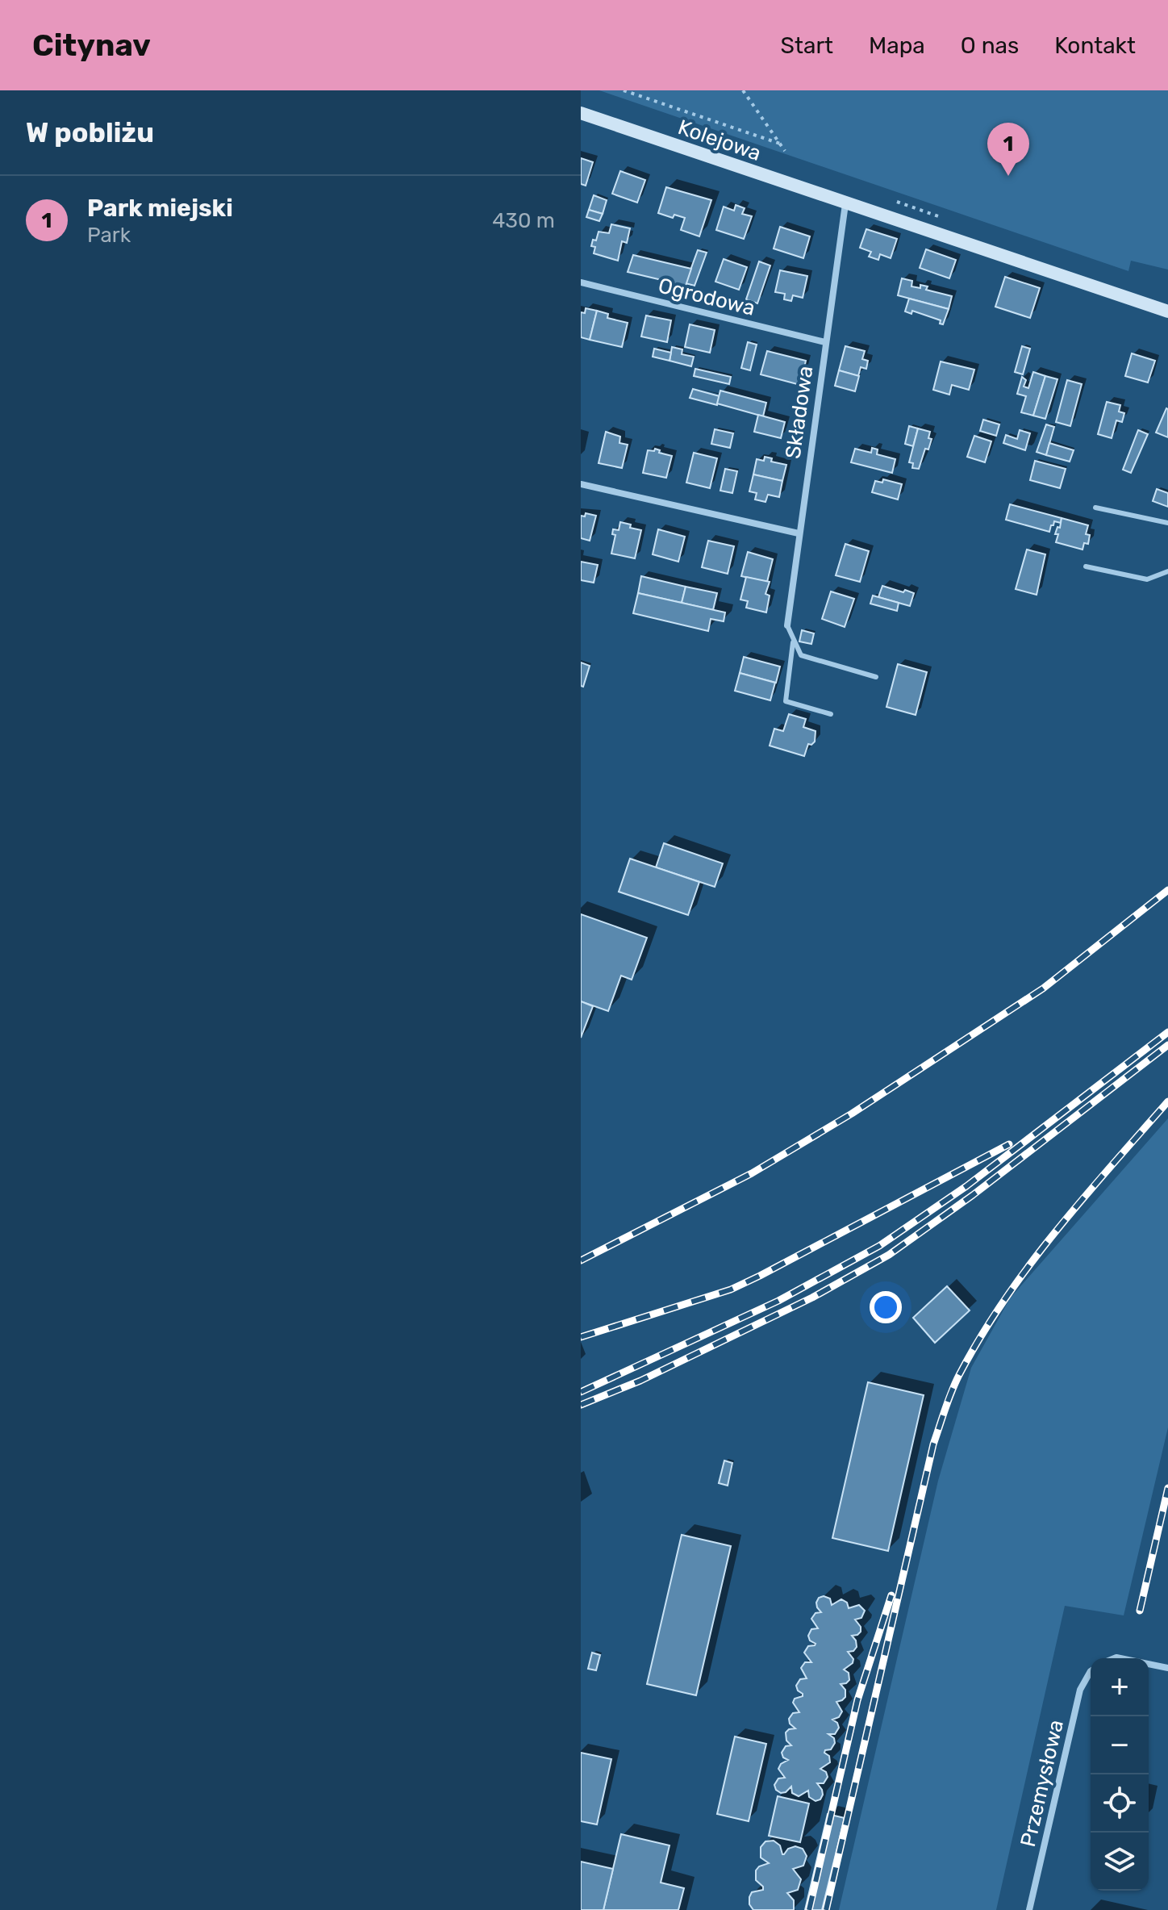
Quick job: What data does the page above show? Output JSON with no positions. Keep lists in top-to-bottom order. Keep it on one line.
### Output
{"streets":{"street":["Kolejowa","Ogrodowa","Składowa","Przemysłowa"]},"crossings":[["Kolejowa","Składowa"],["Ogrodowa","Składowa"]],"page":{"header":"Citynav","nav":["Start","Mapa","O nas","Kontakt"],"heading":"W pobliżu","pins":"1","list":[{"mark":"1","name":"Park miejski","note":"Park","value":"430 m"}],"map_buttons":["+","−"]}}
